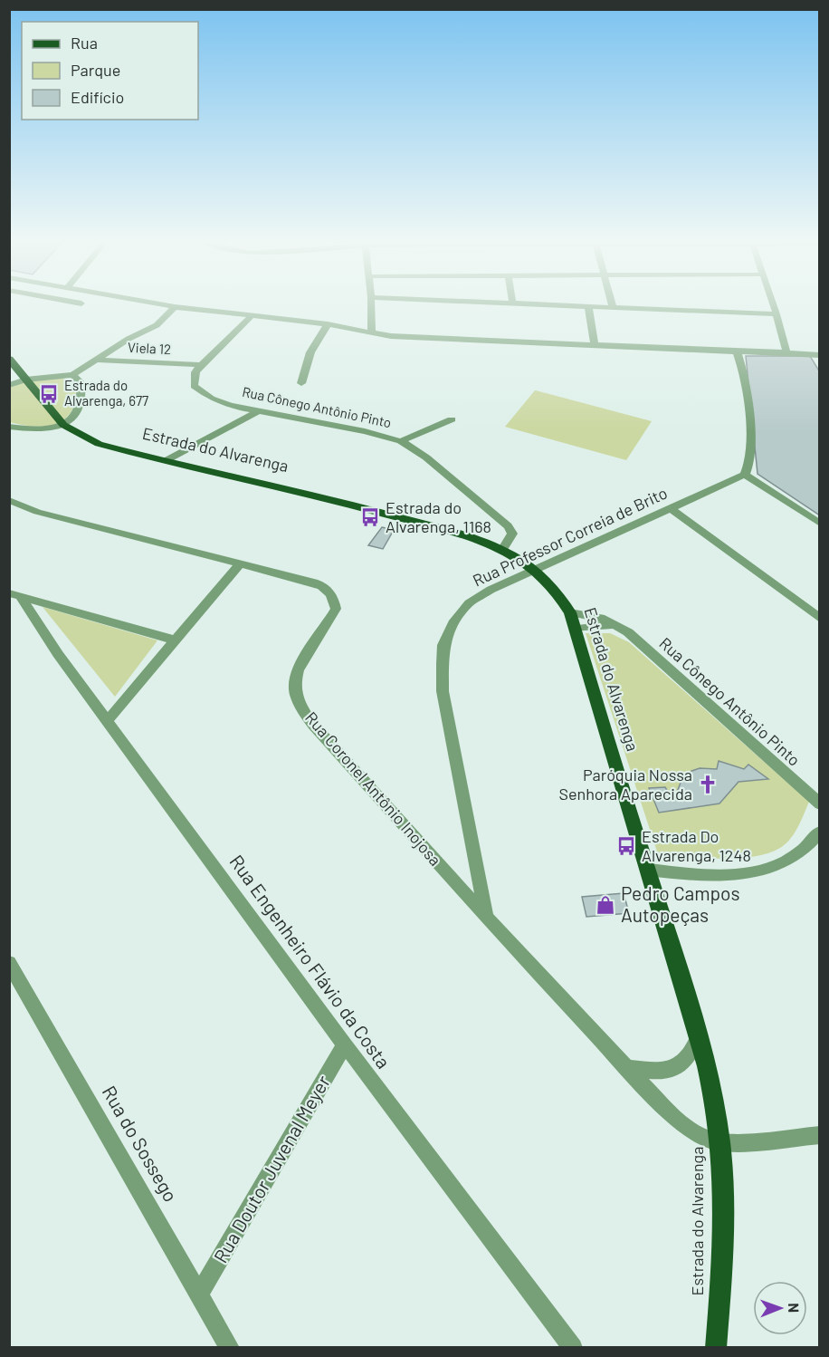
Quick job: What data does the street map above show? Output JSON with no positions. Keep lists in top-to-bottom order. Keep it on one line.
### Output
{"streets":{"main road":["Estrada do Alvarenga"],"street":["Viela 12","Rua Cônego Antônio Pinto","Rua Professor Correia de Brito","Rua Coronel Antônio Inojosa","Rua Engenheiro Flávio da Costa","Rua do Sossego","Rua Doutor Juvenal Meyer"]},"crossings":[["Viela 12","Rua Cônego Antônio Pinto"],["Rua Cônego Antônio Pinto","Estrada do Alvarenga"],["Estrada do Alvarenga","Rua Professor Correia de Brito"],["Estrada do Alvarenga","Rua Coronel Antônio Inojosa"],["Rua Professor Correia de Brito","Rua Coronel Antônio Inojosa"],["Rua Engenheiro Flávio da Costa","Rua Doutor Juvenal Meyer"],["Rua do Sossego","Rua Doutor Juvenal Meyer"]],"places":{"bus stop":["Estrada do Alvarenga, 677","Estrada do Alvarenga, 1168","Estrada Do Alvarenga, 1248"],"church":["Paróquia Nossa Senhora Aparecida"],"shop":["Pedro Campos Autopeças"]},"legend":["Rua","Parque","Edifício"],"north":"right"}
